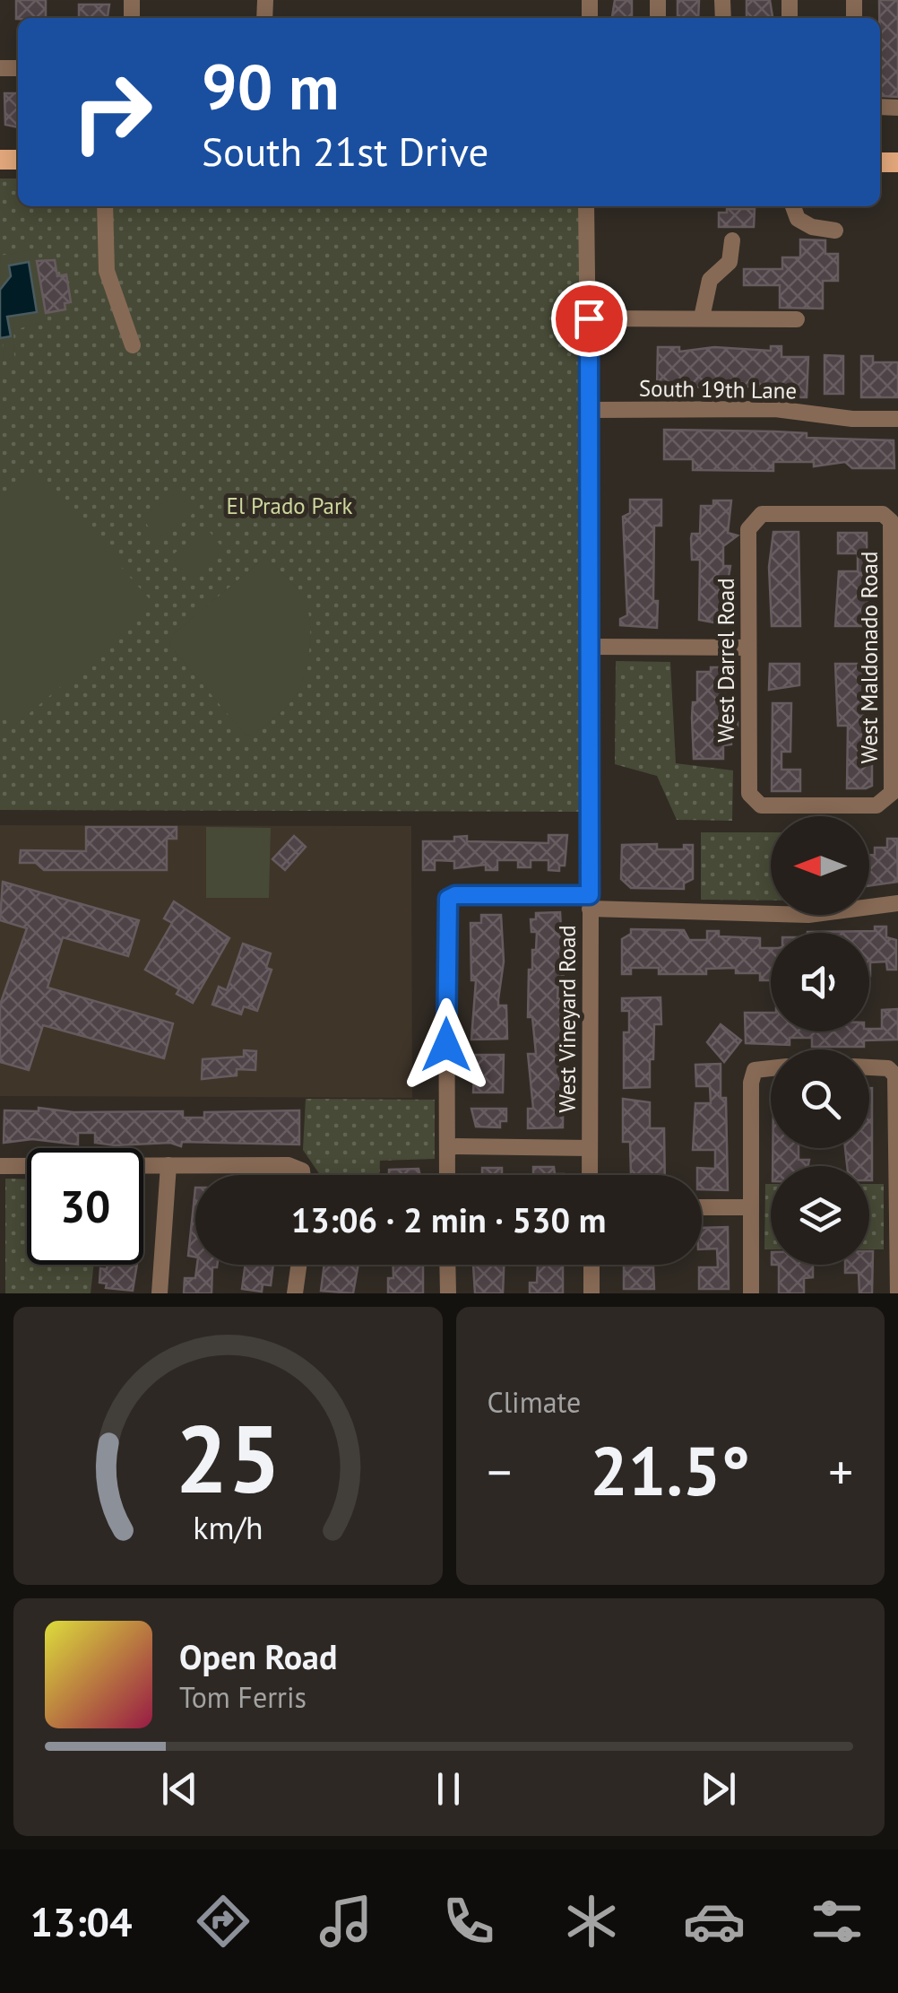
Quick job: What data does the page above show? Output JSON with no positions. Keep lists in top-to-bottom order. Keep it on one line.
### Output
{"streets":{"street":["South 19th Lane","West Maldonado Road","West Darrel Road","West Vineyard Road"]},"crossings":[["South 19th Lane","West Vineyard Road"],["West Maldonado Road","West Darrel Road"]],"parks":["El Prado Park"],"north":"left","page":{"turn":["90 m","South 21st Drive"],"limit":"30","trip":"13:06 · 2 min · 530 m","tile":"Climate","heat":["−","21.5°","+"],"song":["Open Road","Tom Ferris"],"tabs":"13:04","gauge":["25","km/h"]}}
